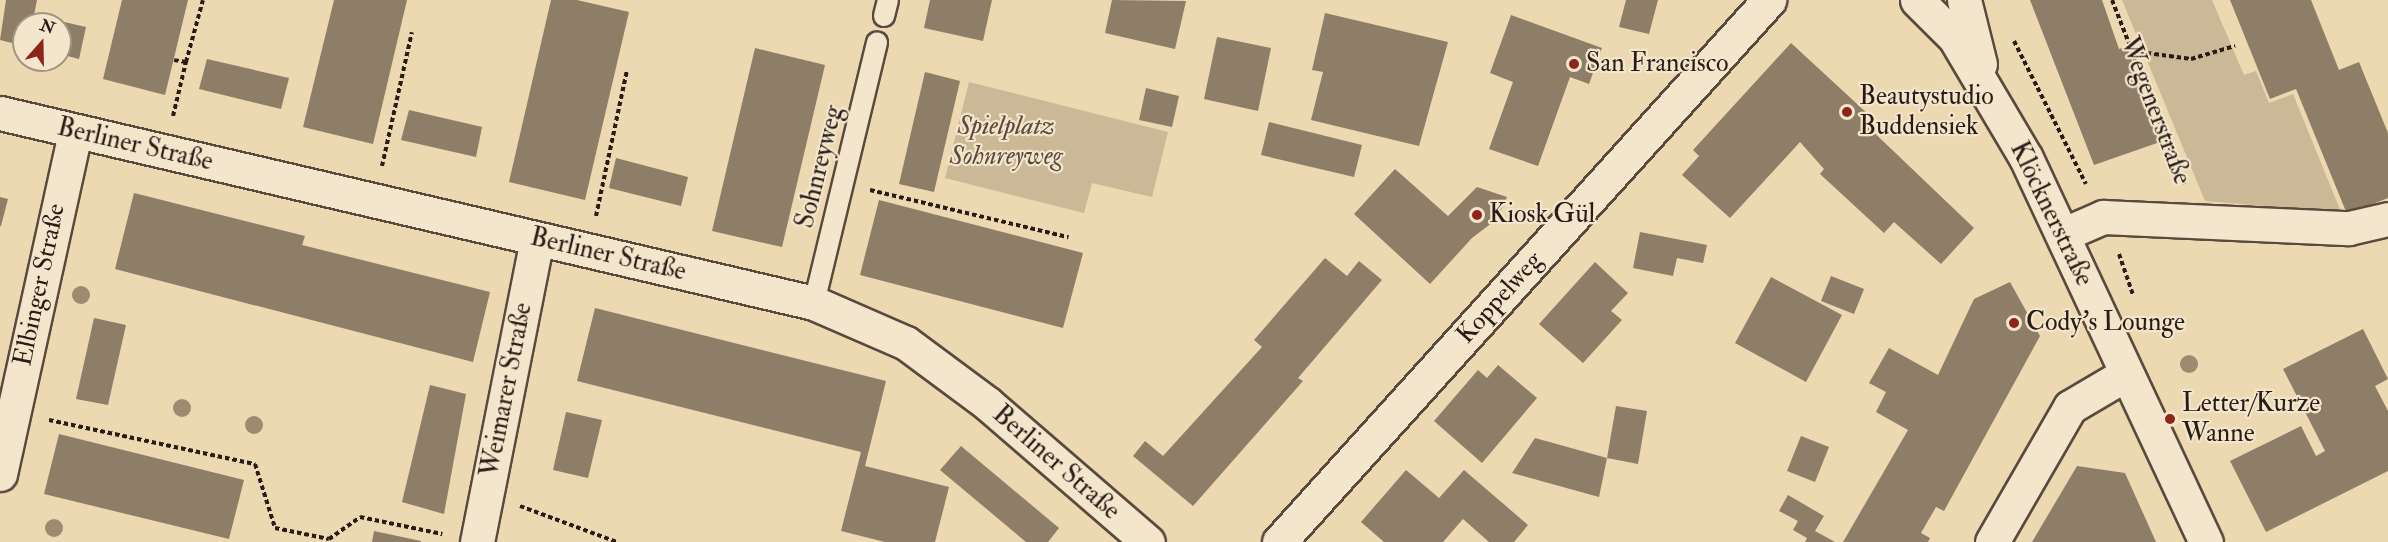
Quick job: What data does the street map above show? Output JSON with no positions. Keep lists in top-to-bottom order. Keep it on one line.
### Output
{"streets":{"street":["Wegenerstraße","Berliner Straße","Klöcknerstraße","Elbinger Straße","Koppelweg","Weimarer Straße"],"lane":["Sohnreyweg"]},"crossings":[["Wegenerstraße","Klöcknerstraße"],["Berliner Straße","Sohnreyweg"],["Berliner Straße","Elbinger Straße"],["Berliner Straße","Weimarer Straße"]],"parks":["Spielplatz Sohnreyweg"],"places":["San Francisco","Beautystudio Buddensiek","Kiosk Gül","Cody's Lounge","Letter/Kurze Wanne"],"north":"top"}
